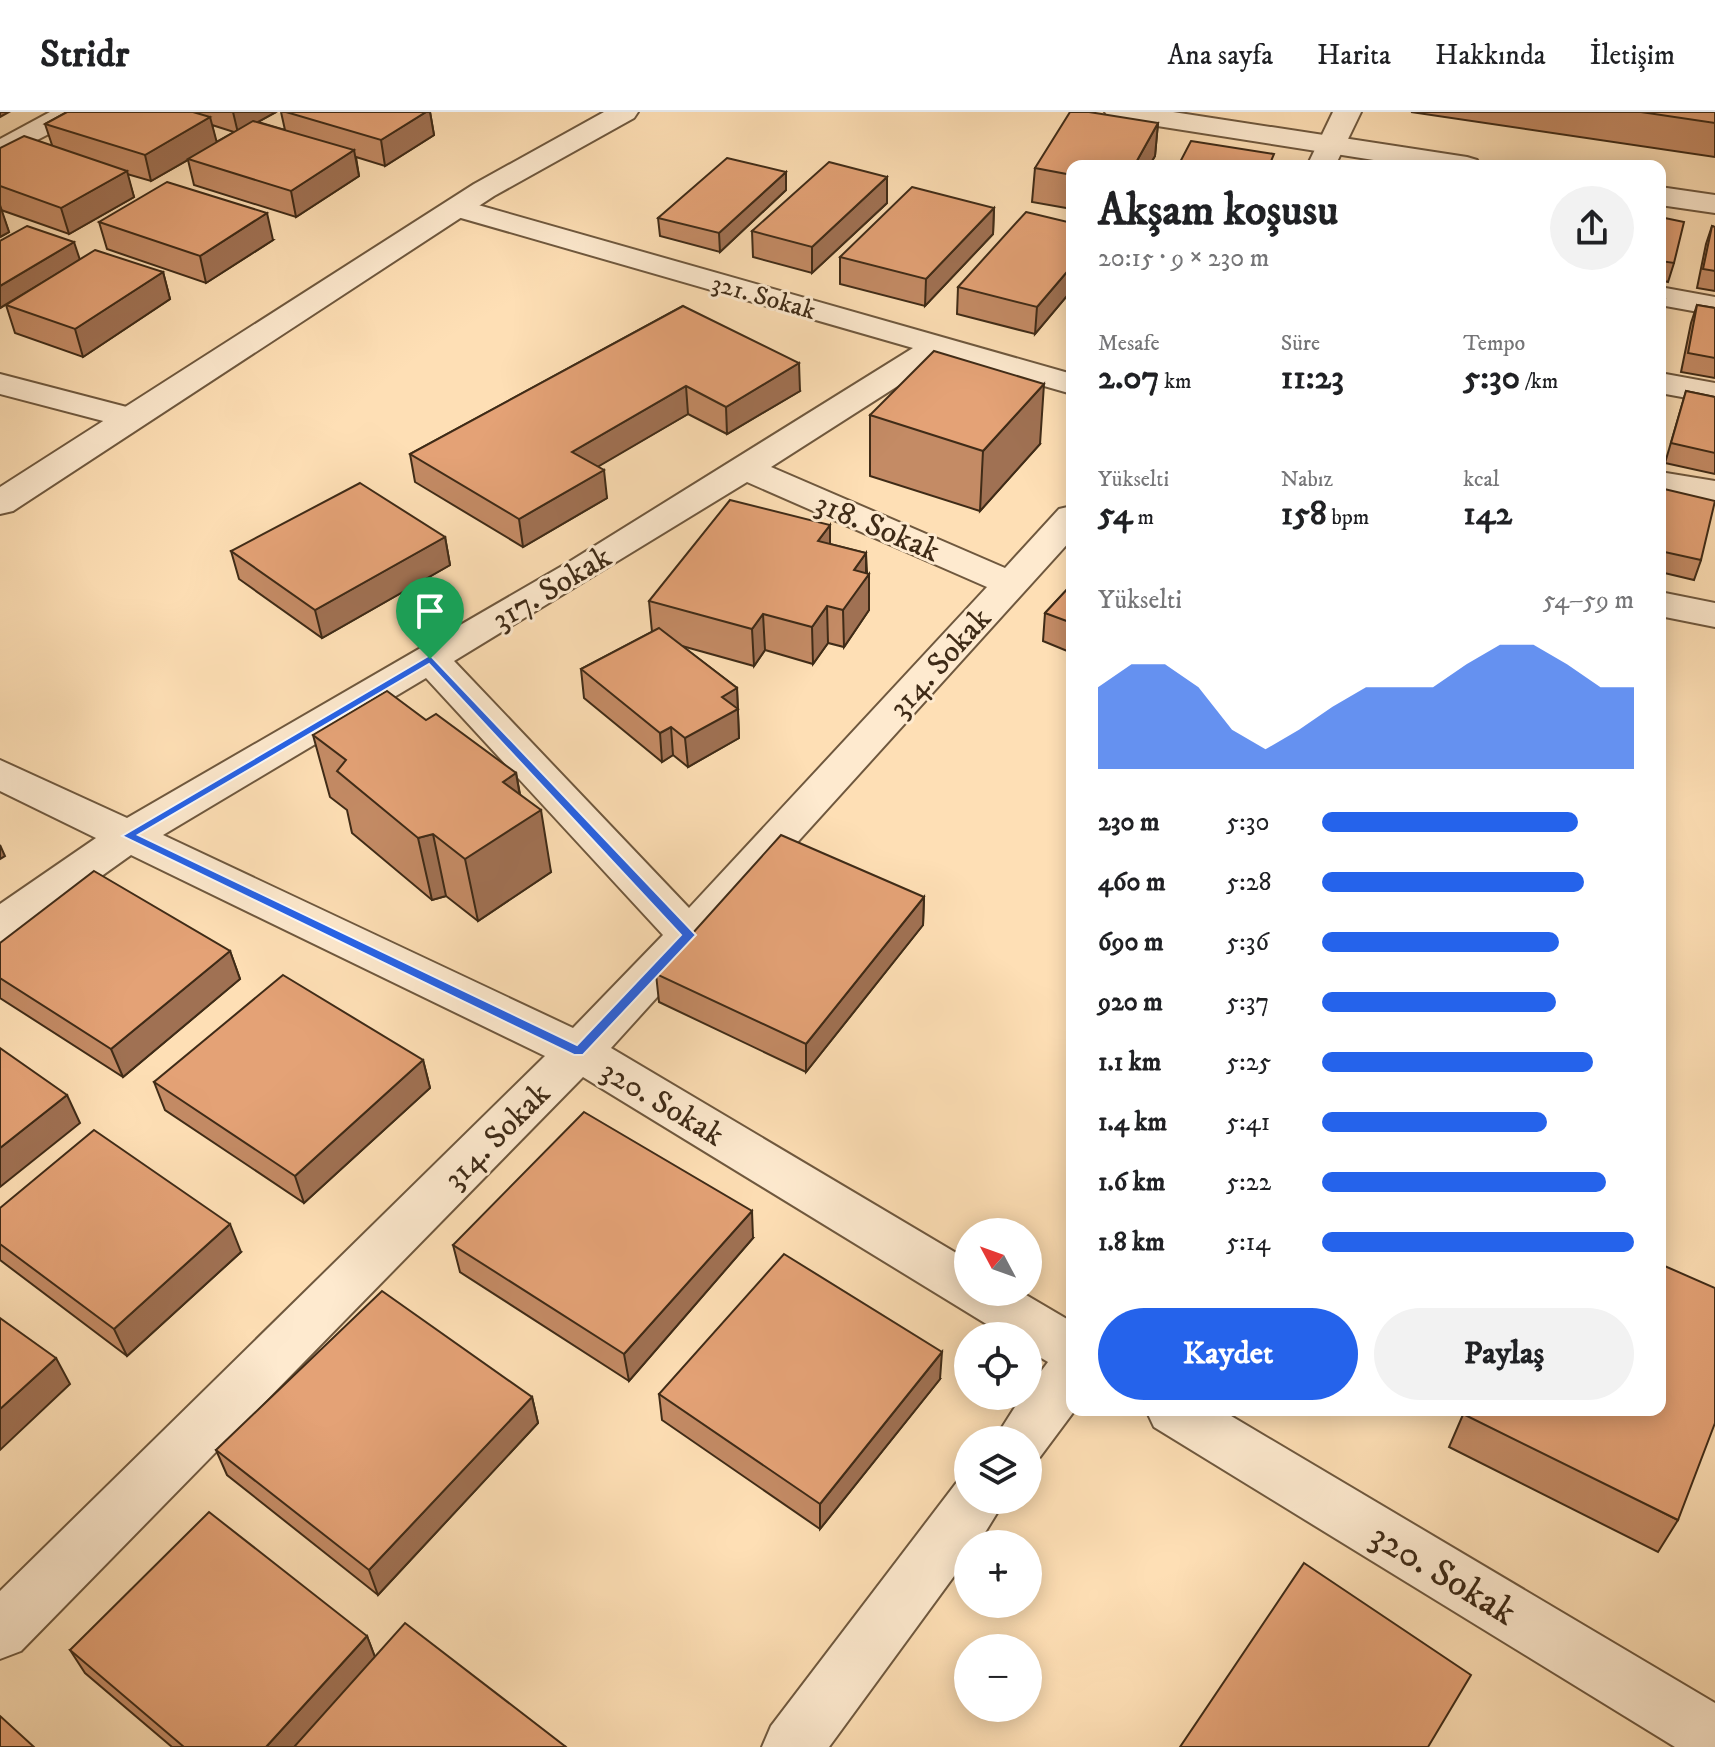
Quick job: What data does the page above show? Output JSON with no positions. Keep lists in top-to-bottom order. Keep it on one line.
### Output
{"streets":{"street":["321. Sokak","318. Sokak","317. Sokak","314. Sokak","320. Sokak"]},"crossings":[["321. Sokak","317. Sokak"],["318. Sokak","317. Sokak"],["318. Sokak","314. Sokak"],["317. Sokak","320. Sokak"],["314. Sokak","320. Sokak"]],"north":"top left","page":{"header":"Stridr","nav":["Ana sayfa","Harita","Hakkında","İletişim"],"heading":["Akşam koşusu","20:15 · 9 × 230 m"],"stats":[["Mesafe","2.07 km"],["Süre","11:23"],["Tempo","5:30 /km"],["Yükselti","54 m"],["Nabız","158 bpm"],["kcal","142"]],"chart":["Yükselti","54–59 m"],"list":[{"name":"230 m","note":"5:30"},{"name":"460 m","note":"5:28"},{"name":"690 m","note":"5:36"},{"name":"920 m","note":"5:37"},{"name":"1.1 km","note":"5:25"},{"name":"1.4 km","note":"5:41"},{"name":"1.6 km","note":"5:22"},{"name":"1.8 km","note":"5:14"}],"map_buttons":["+","−"],"buttons":["Kaydet","Paylaş"]}}
